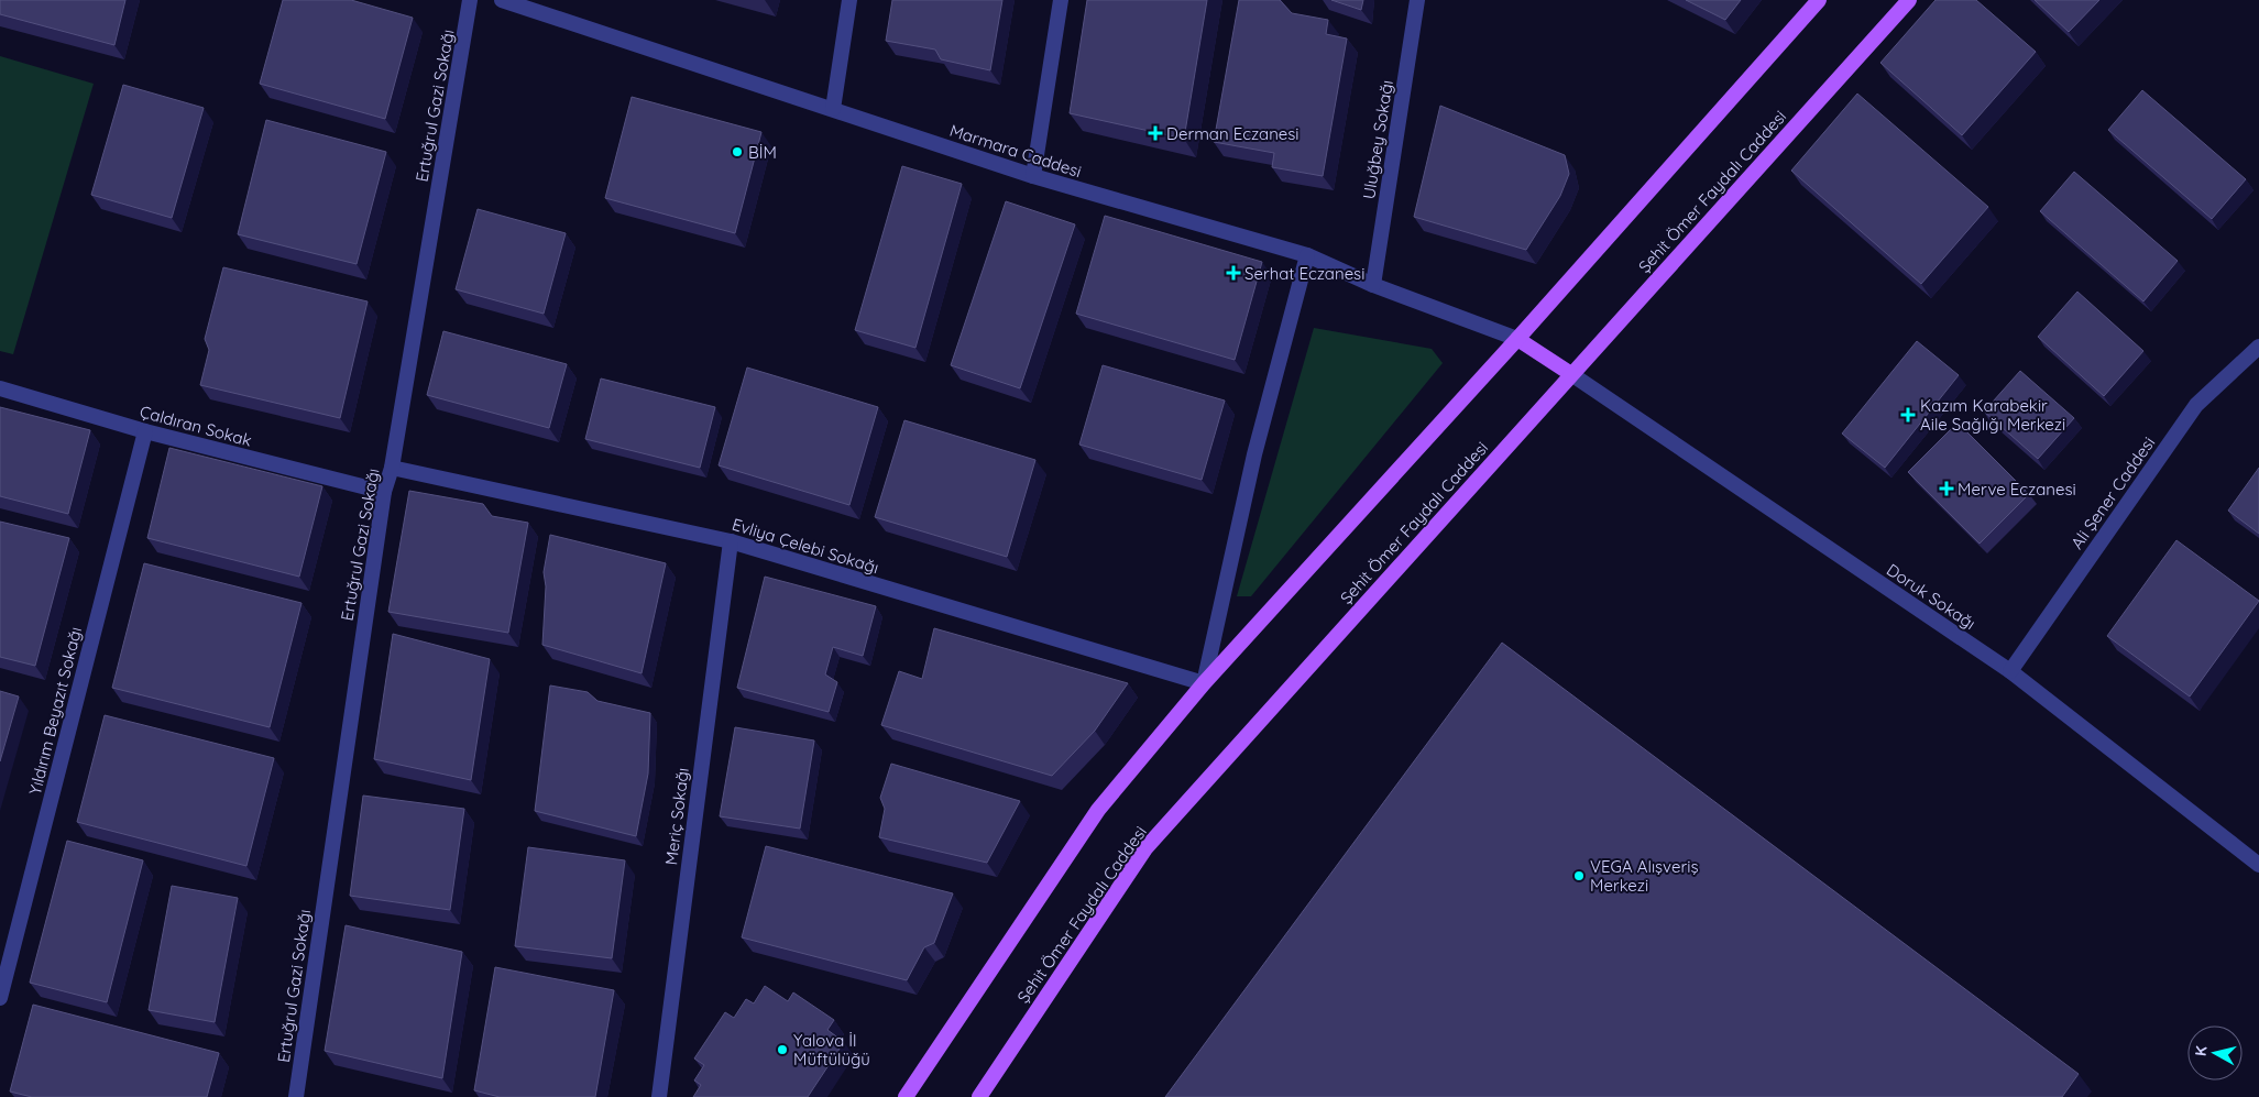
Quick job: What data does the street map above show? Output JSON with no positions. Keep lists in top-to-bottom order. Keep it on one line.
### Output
{"streets":{"main road":["Şehit Ömer Faydalı Caddesi"],"street":["Ertuğrul Gazi Sokağı","Uluğbey Sokağı","Marmara Caddesi","Çaldıran Sokak","Ali Şener Caddesi","Evliya Çelebi Sokağı","Doruk Sokağı","Yıldırım Beyazıt Sokağı","Meriç Sokağı"]},"crossings":[["Ertuğrul Gazi Sokağı","Çaldıran Sokak"],["Ertuğrul Gazi Sokağı","Evliya Çelebi Sokağı"],["Uluğbey Sokağı","Marmara Caddesi"],["Şehit Ömer Faydalı Caddesi","Doruk Sokağı"],["Çaldıran Sokak","Yıldırım Beyazıt Sokağı"],["Ali Şener Caddesi","Doruk Sokağı"],["Evliya Çelebi Sokağı","Meriç Sokağı"]],"places":{"health":["Derman Eczanesi","Serhat Eczanesi","Kazım Karabekir Aile Sağlığı Merkezi","Merve Eczanesi"],"other":["BİM","VEGA Alışveriş Merkezi","Yalova İl Müftülüğü"]},"north":"left"}
